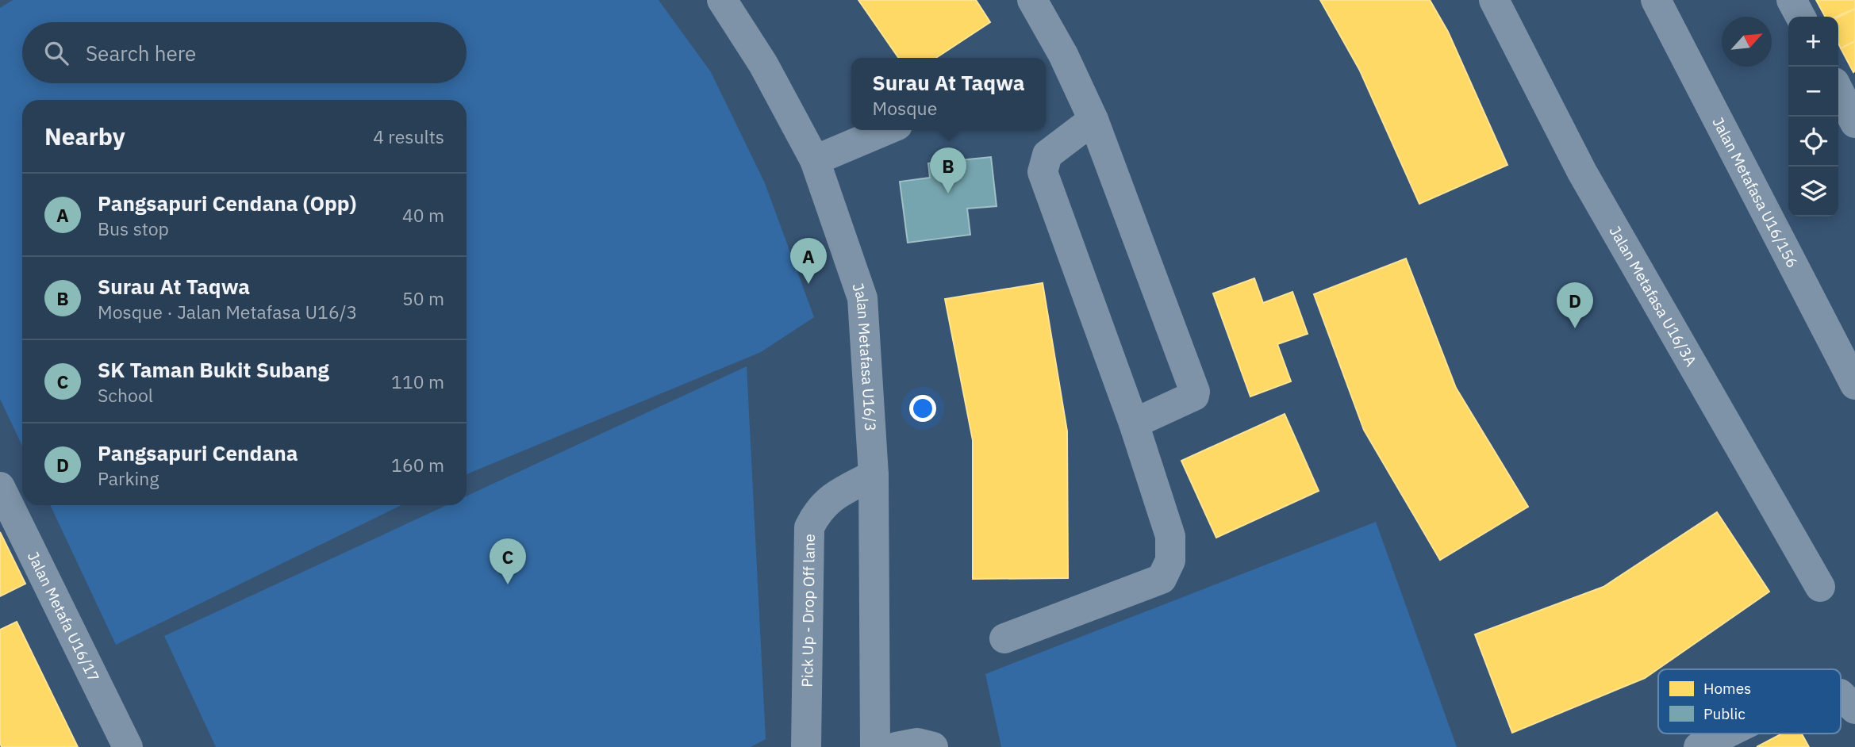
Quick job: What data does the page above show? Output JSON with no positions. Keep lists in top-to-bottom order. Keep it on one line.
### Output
{"streets":{"street":["Jalan Metafasa U16/156","Jalan Metafasa U16/3A","Jalan Metafasa U16/3","Pick Up - Drop Off lane","Jalan Metafa U16/17"]},"crossings":[["Jalan Metafasa U16/3","Pick Up - Drop Off lane"]],"legend":["Homes","Public"],"north":"top right","page":{"map_buttons":["+","−"],"search":"Search here","popup":["Surau At Taqwa","Mosque"],"heading":["Nearby","4 results"],"pins":["B","A","D","C"],"list":[{"mark":"A","name":"Pangsapuri Cendana (Opp)","note":"Bus stop","value":"40 m"},{"mark":"B","name":"Surau At Taqwa","note":"Mosque · Jalan Metafasa U16/3","value":"50 m"},{"mark":"C","name":"SK Taman Bukit Subang","note":"School","value":"110 m"},{"mark":"D","name":"Pangsapuri Cendana","note":"Parking","value":"160 m"}]}}
